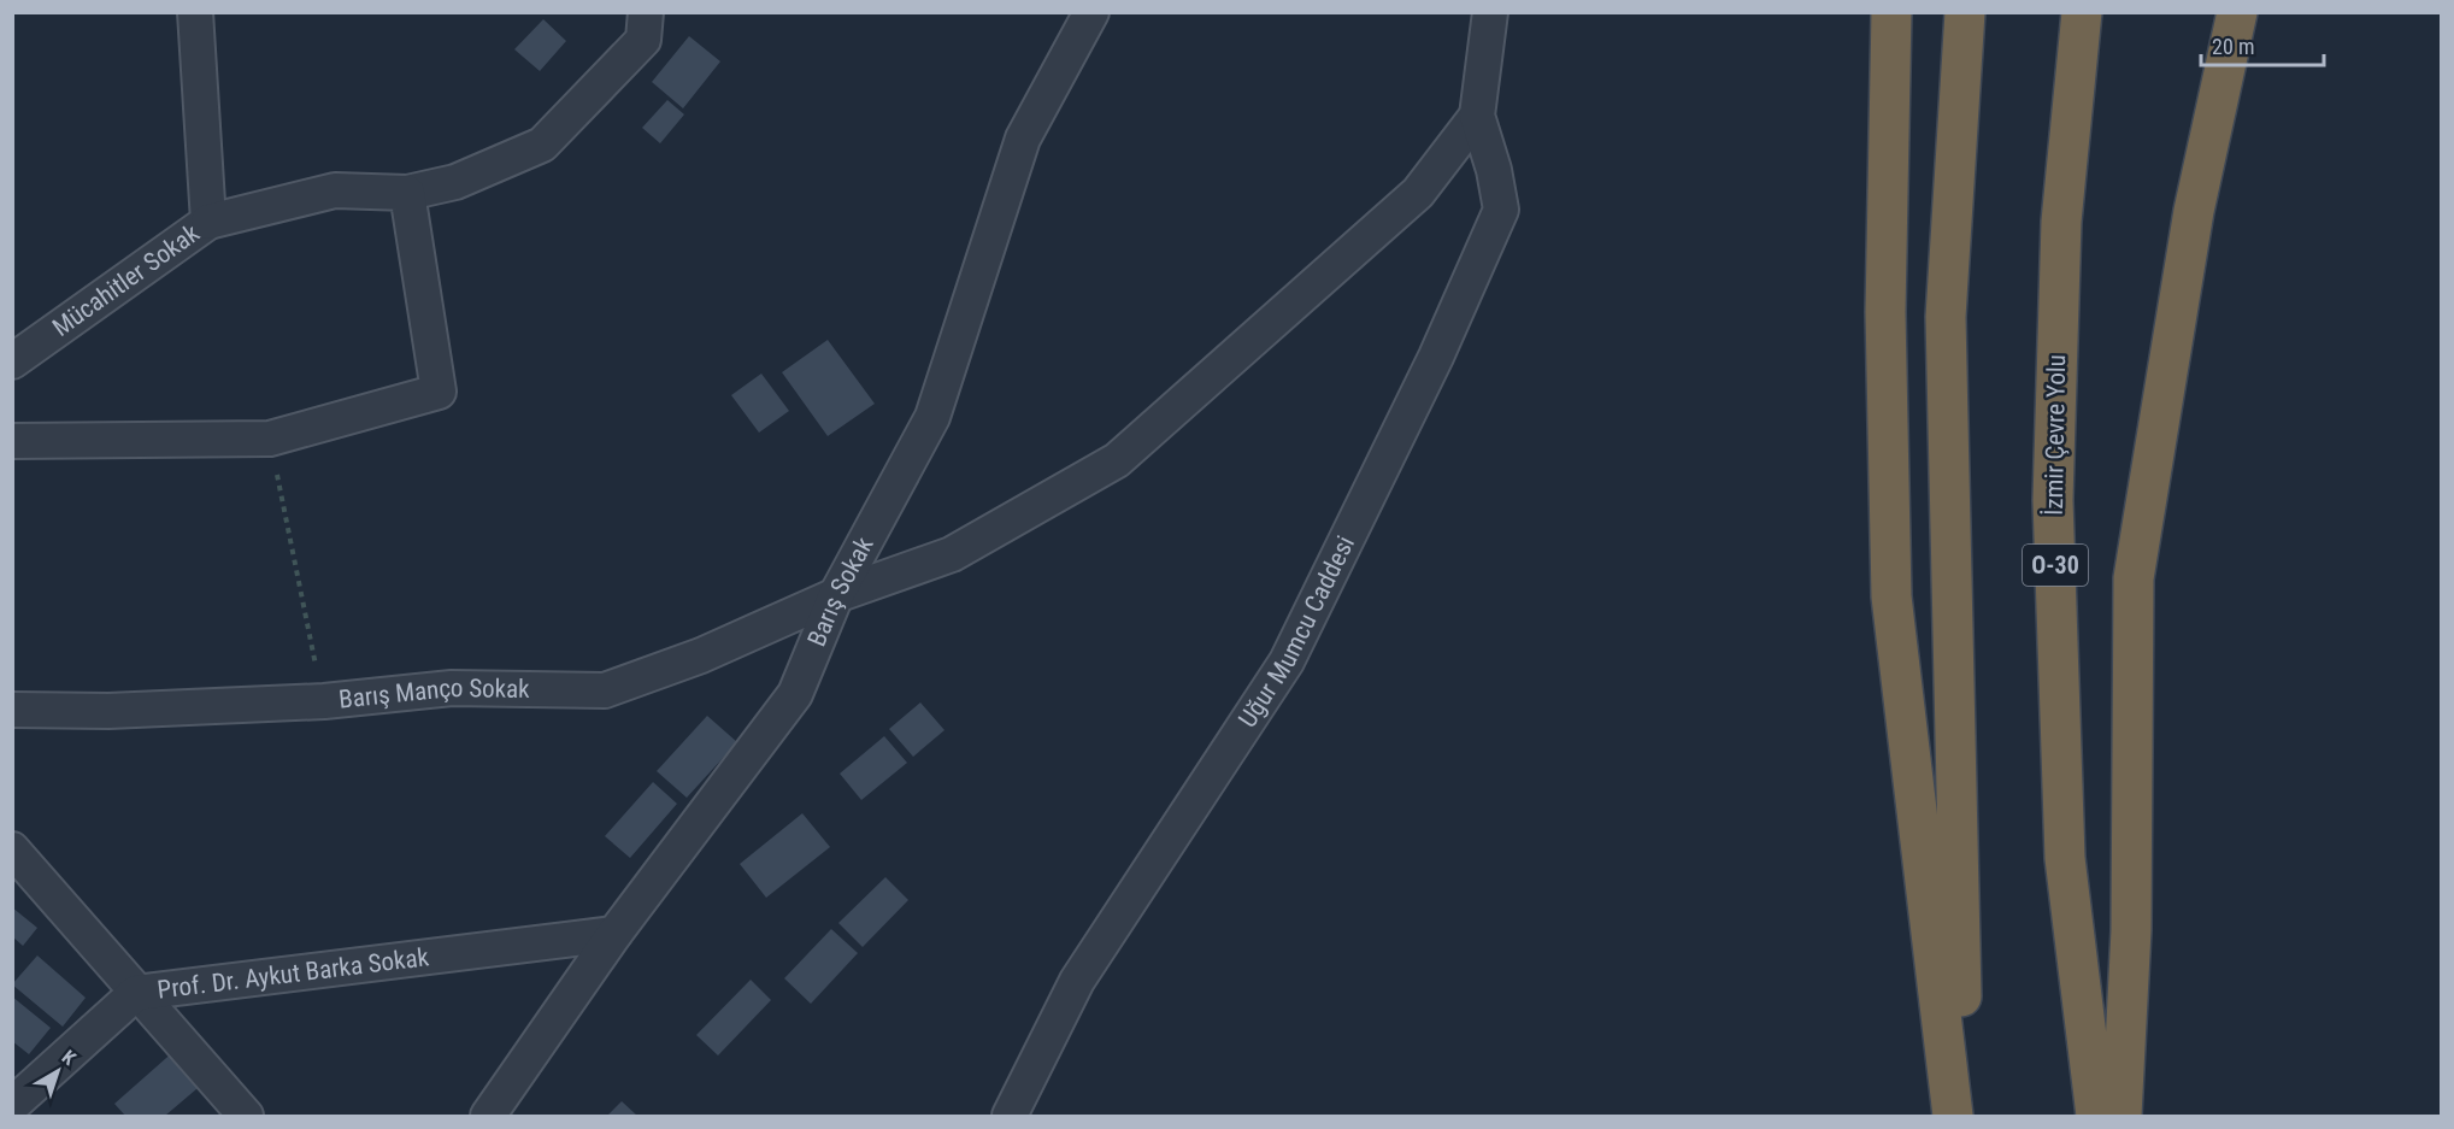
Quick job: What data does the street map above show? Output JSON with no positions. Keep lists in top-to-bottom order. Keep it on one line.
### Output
{"streets":{"highway":["İzmir Çevre Yolu","O-30"],"street":["Mücahitler Sokak","Barış Sokak","Uğur Mumcu Caddesi","Barış Manço Sokak","Prof. Dr. Aykut Barka Sokak"]},"crossings":[["Barış Sokak","Barış Manço Sokak"],["Barış Sokak","Prof. Dr. Aykut Barka Sokak"],["Uğur Mumcu Caddesi","Barış Manço Sokak"]],"scale_bar":"20 m","north":"top right"}
